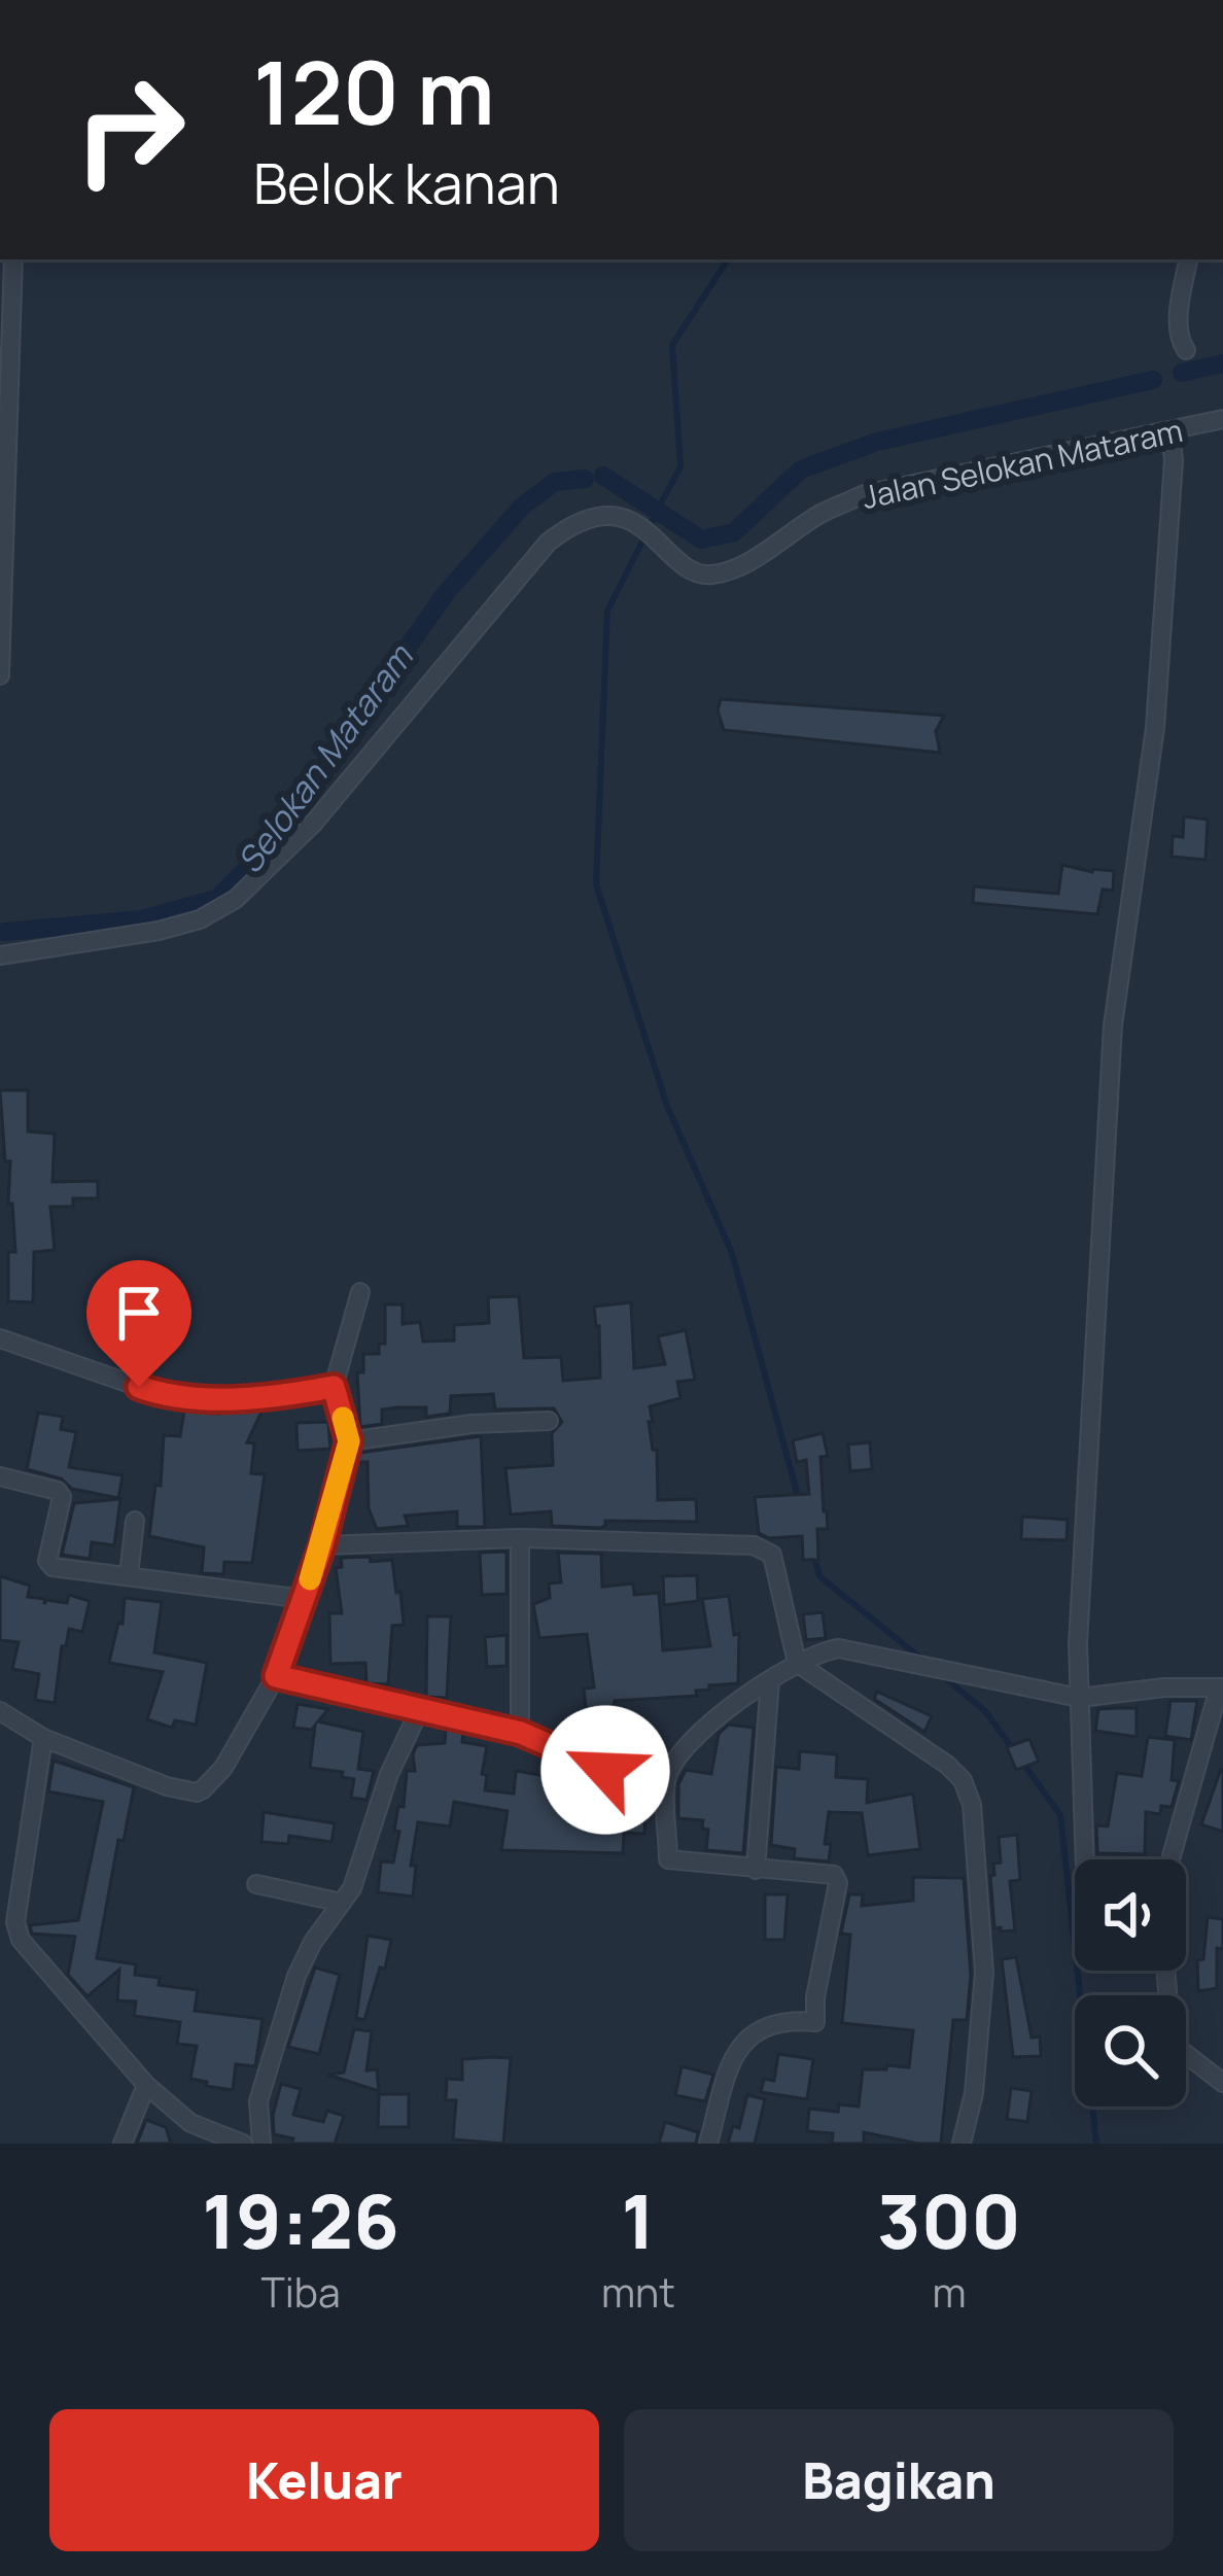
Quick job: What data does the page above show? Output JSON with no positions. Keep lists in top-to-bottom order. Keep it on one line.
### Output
{"streets":{"street":["Jalan Selokan Mataram"]},"water":["Selokan Mataram"],"page":{"turn":["120 m","Belok kanan"],"eta":["19:26","Tiba","1","mnt","300","m"],"buttons":["Keluar","Bagikan"]}}
